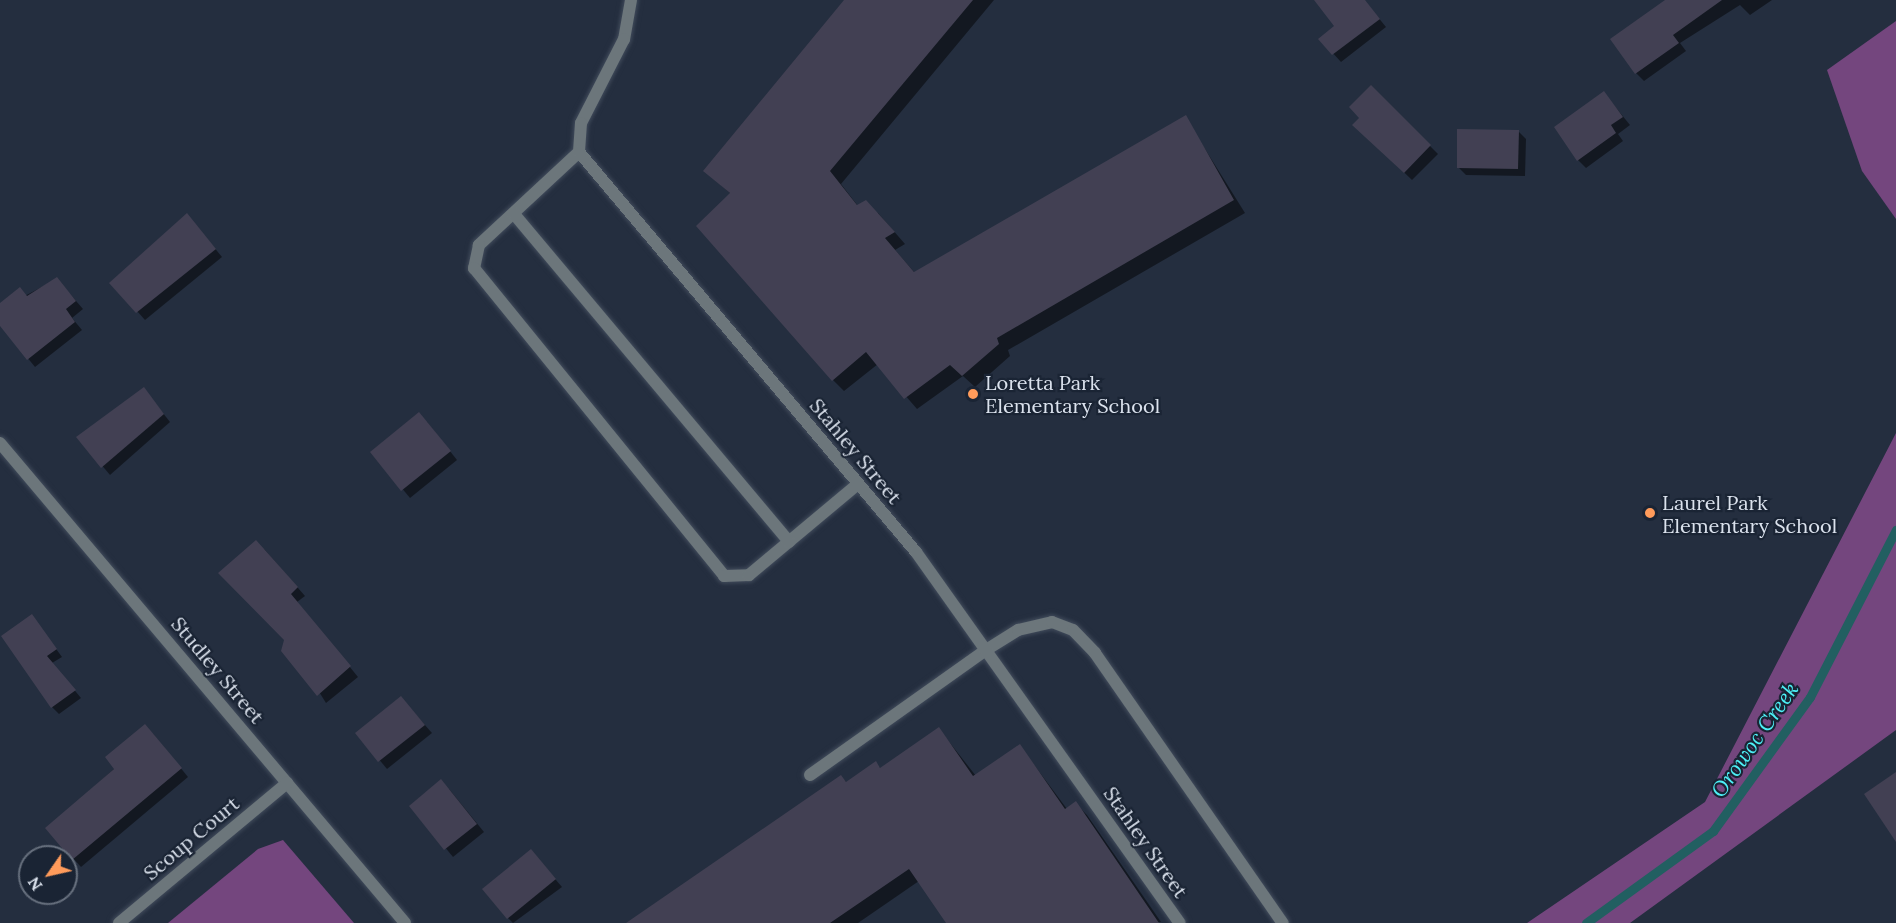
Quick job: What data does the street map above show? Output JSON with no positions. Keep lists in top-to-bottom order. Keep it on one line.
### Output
{"streets":{"street":["Stahley Street","Studley Street","Scoup Court"]},"crossings":[["Studley Street","Scoup Court"]],"water":["Orowoc Creek"],"places":["Loretta Park Elementary School","Laurel Park Elementary School"],"north":"bottom left"}
